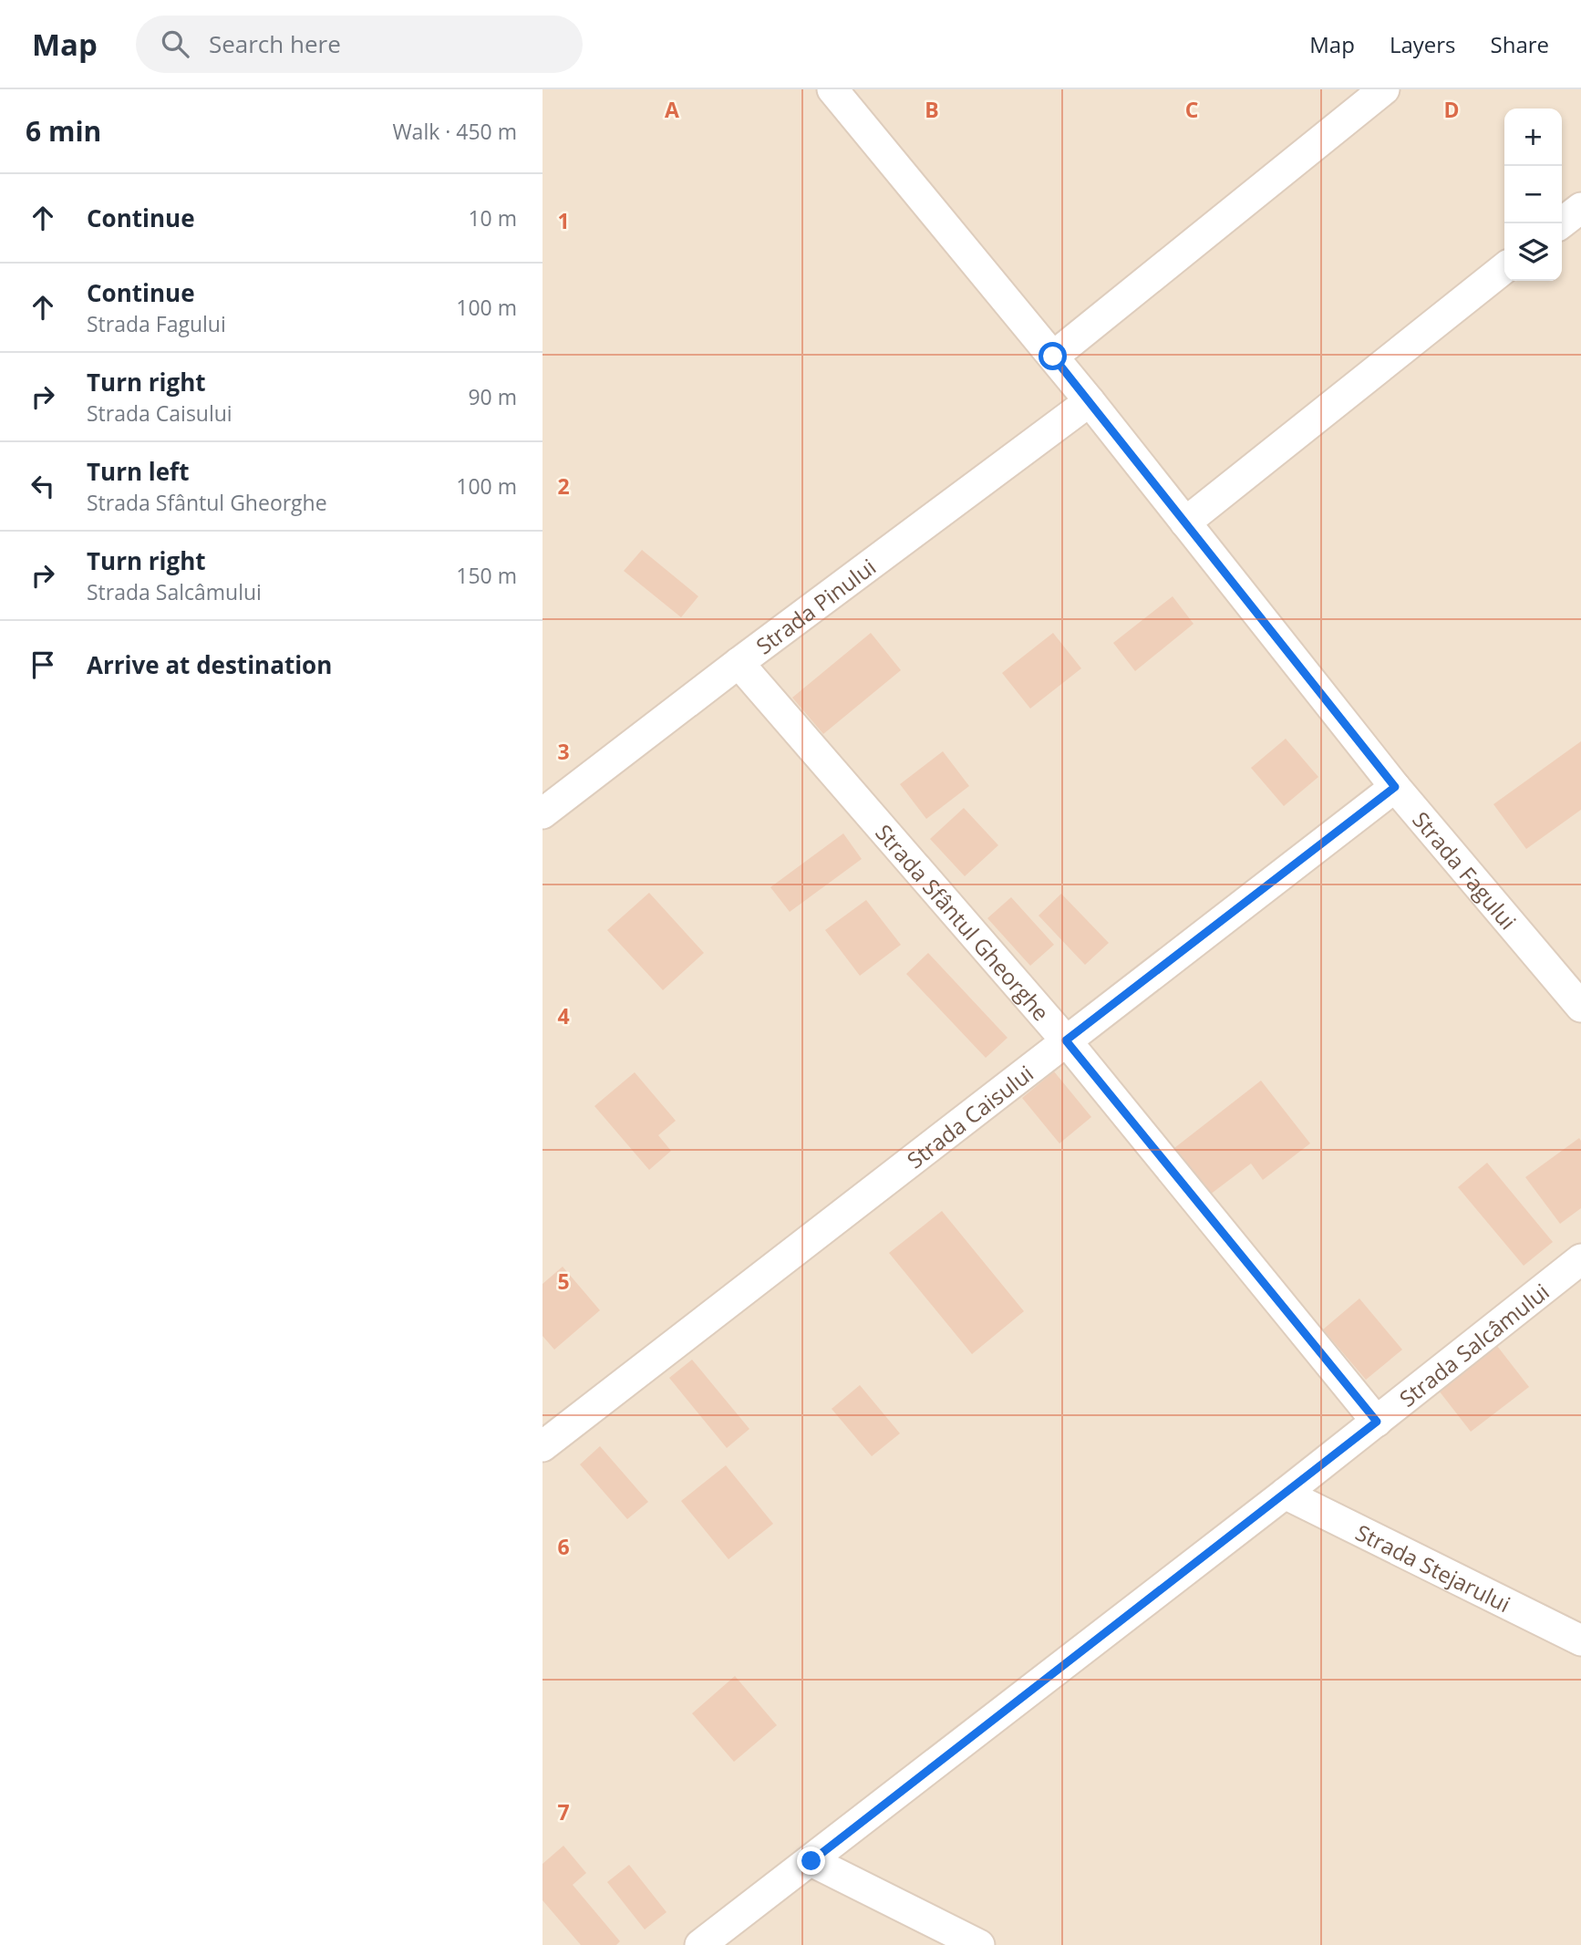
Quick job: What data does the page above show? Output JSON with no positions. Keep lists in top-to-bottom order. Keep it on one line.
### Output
{"streets":{"street":["Strada Pinului","Strada Fagului","Strada Sfântul Gheorghe","Strada Caisului","Strada Salcâmului","Strada Stejarului"]},"crossings":[["Strada Pinului","Strada Fagului"],["Strada Pinului","Strada Sfântul Gheorghe"],["Strada Fagului","Strada Caisului"],["Strada Sfântul Gheorghe","Strada Caisului"],["Strada Sfântul Gheorghe","Strada Salcâmului"],["Strada Salcâmului","Strada Stejarului"]],"page":{"header":"Map","search":"Search here","nav":["Map","Layers","Share"],"heading":["6 min","Walk · 450 m"],"map_buttons":["+","−"],"list":[["Continue","10 m"],["Continue","Strada Fagului","100 m"],["Turn right","Strada Caisului","90 m"],["Turn left","Strada Sfântul Gheorghe","100 m"],["Turn right","Strada Salcâmului","150 m"],"Arrive at destination"]},"grid":{"columns":["A","B","C","D"],"rows":["1","2","3","4","5","6","7"]}}
